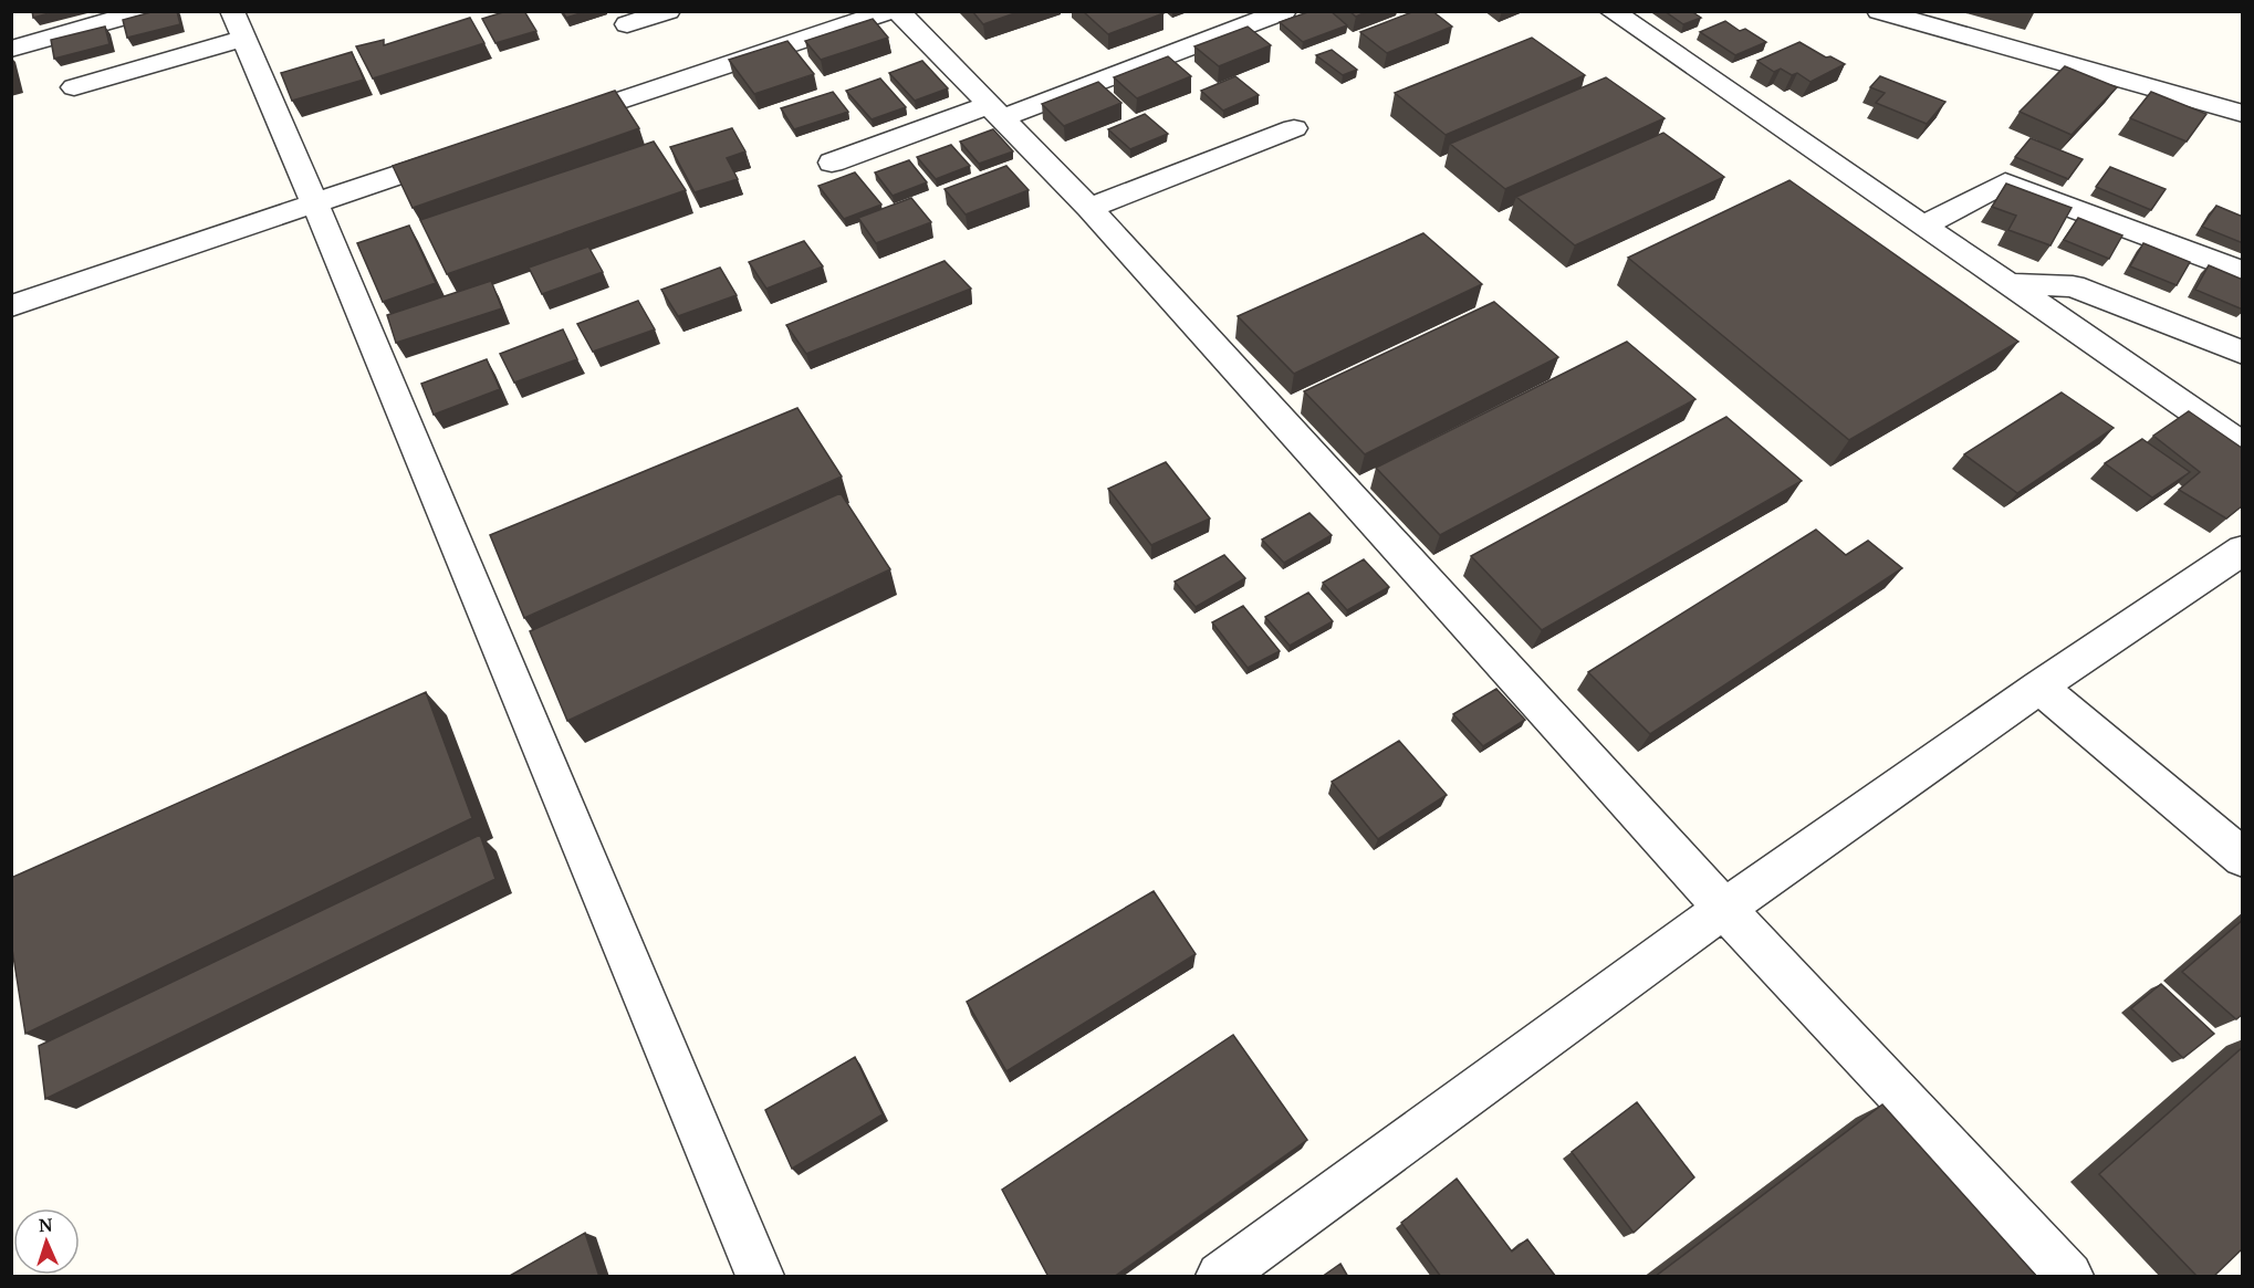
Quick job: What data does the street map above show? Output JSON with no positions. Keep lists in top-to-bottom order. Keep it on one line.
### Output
{"north":"top"}
